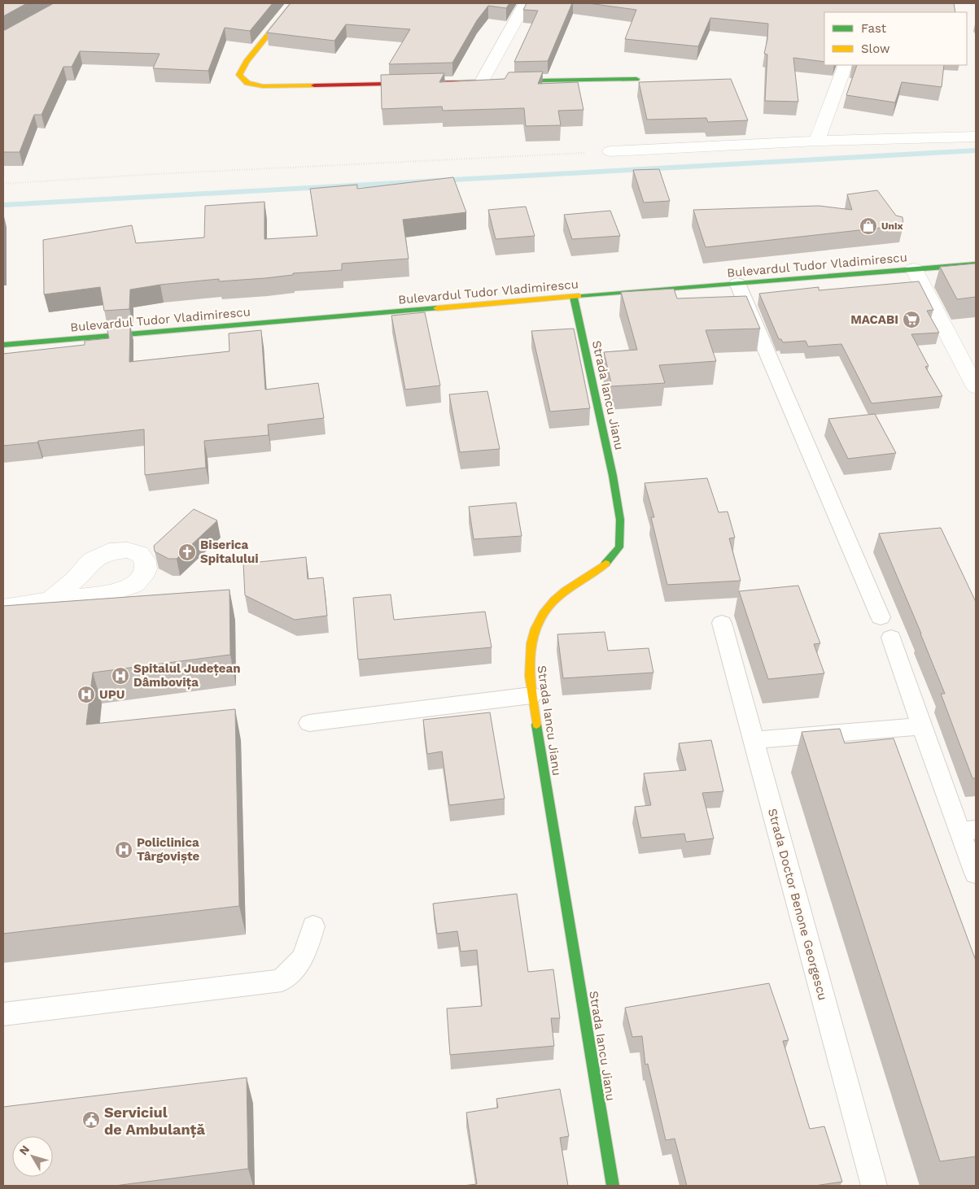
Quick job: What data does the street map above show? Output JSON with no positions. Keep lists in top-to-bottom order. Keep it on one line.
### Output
{"streets":{"street":["Bulevardul Tudor Vladimirescu","Strada Iancu Jianu"],"lane":["Strada Doctor Benone Georgescu"]},"crossings":[["Bulevardul Tudor Vladimirescu","Strada Iancu Jianu"]],"places":{"shop":["Unix"],"supermarket":["MACABI"],"church":["Biserica Spitalului"],"hospital":["Spitalul Județean Dâmbovița","UPU","Policlinica Târgoviște"],"public building":["Serviciul de Ambulanță"]},"legend":["Fast","Slow"],"north":"top left"}
